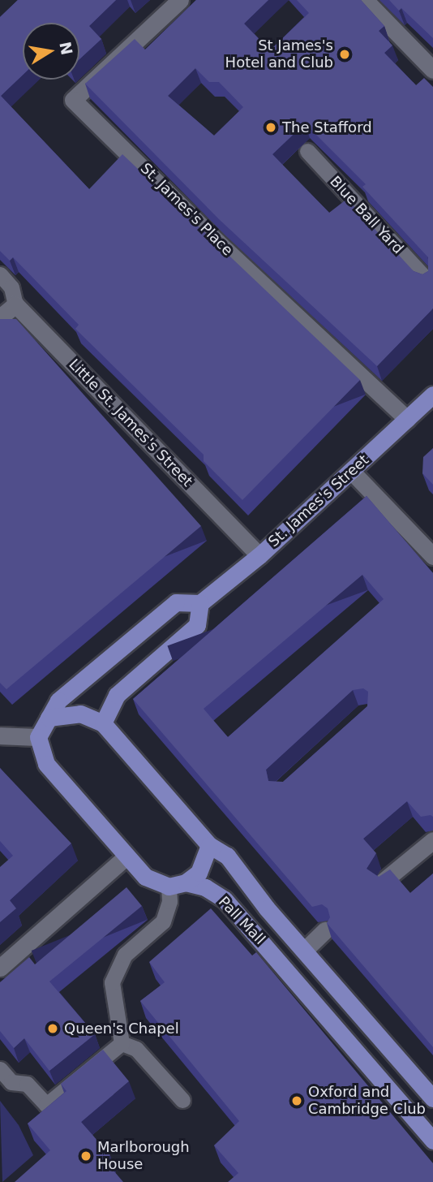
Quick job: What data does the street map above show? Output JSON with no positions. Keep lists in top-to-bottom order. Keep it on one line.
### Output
{"streets":{"main road":["St. James's Street","Pall Mall"],"street":["St. James's Place","Little St. James's Street"],"lane":["Blue Ball Yard"]},"crossings":[["St. James's Place","St. James's Street"],["Little St. James's Street","St. James's Street"]],"places":["St James's Hotel and Club","The Stafford","Queen's Chapel","Oxford and Cambridge Club","Marlborough House"],"north":"right"}
